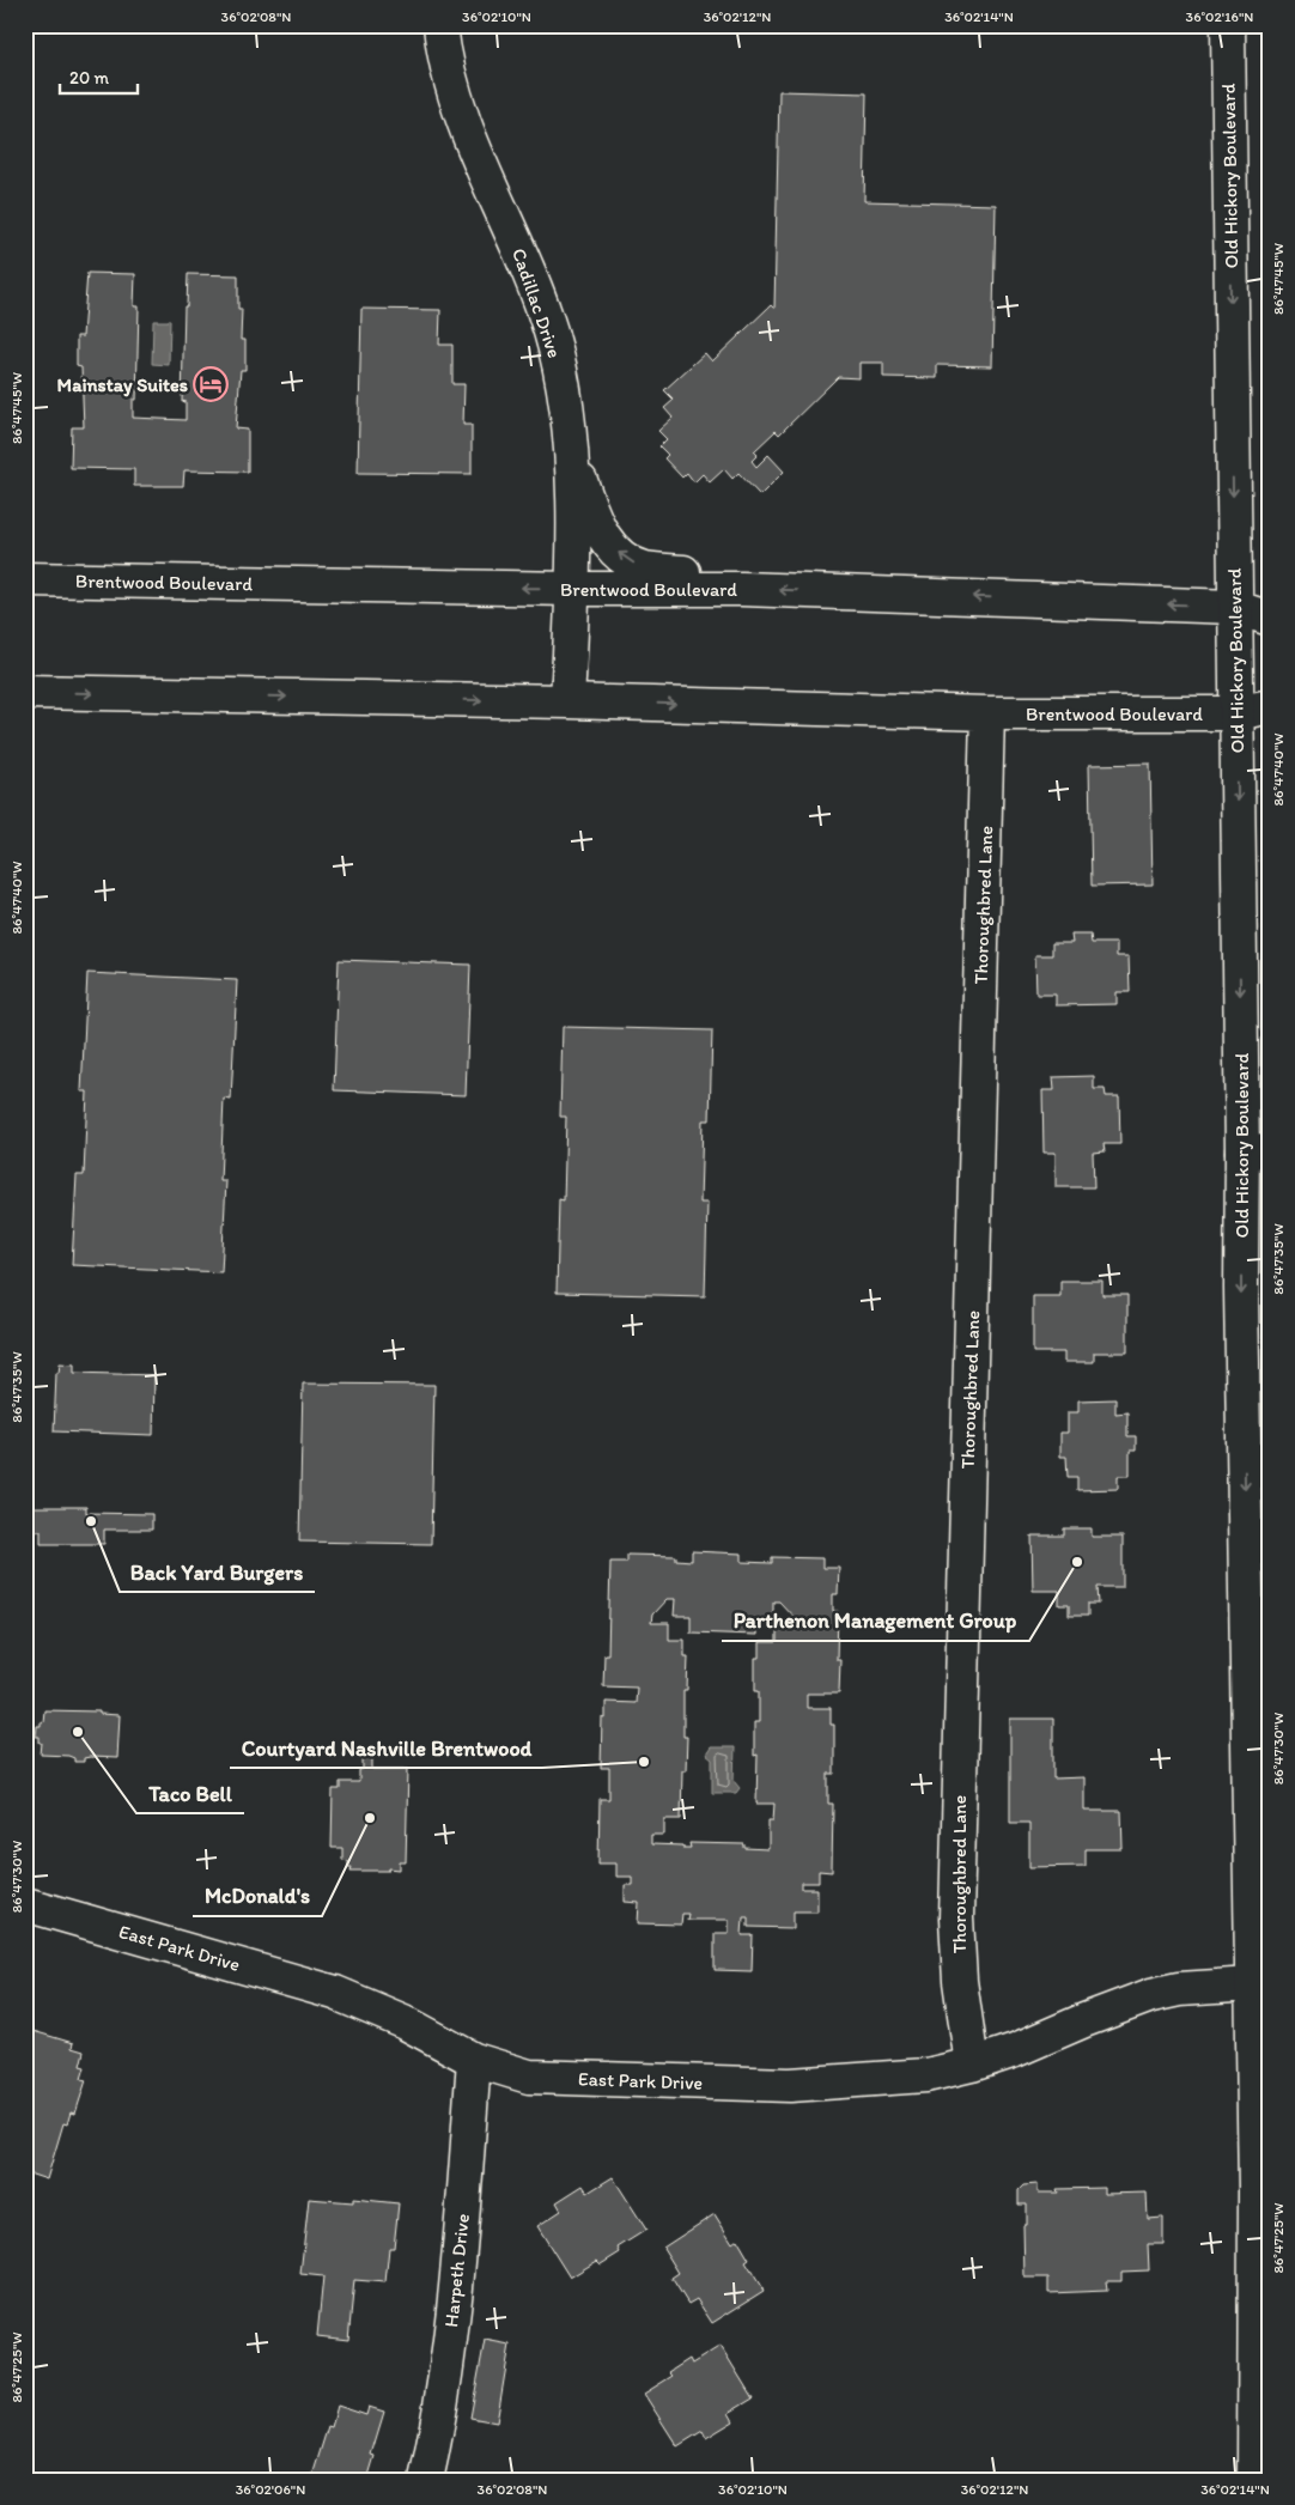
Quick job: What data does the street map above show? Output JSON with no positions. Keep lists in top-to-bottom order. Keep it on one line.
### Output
{"streets":{"street":["Old Hickory Boulevard","Cadillac Drive","Brentwood Boulevard","Thoroughbred Lane","East Park Drive","Harpeth Drive"]},"crossings":[["Old Hickory Boulevard","Brentwood Boulevard"],["Old Hickory Boulevard","East Park Drive"],["Cadillac Drive","Brentwood Boulevard"],["Brentwood Boulevard","Thoroughbred Lane"],["Thoroughbred Lane","East Park Drive"],["East Park Drive","Harpeth Drive"]],"one_way":["Old Hickory Boulevard"],"places":{"hotel":["Mainstay Suites"],"other":["Back Yard Burgers","Parthenon Management Group","Taco Bell","Courtyard Nashville Brentwood","McDonald's"]},"scale_bar":"20 m","coordinates":["36°02'08\"N","36°02'10\"N","36°02'12\"N","36°02'14\"N","36°02'16\"N","86°47'45\"W","86°47'40\"W","86°47'35\"W","86°47'30\"W","86°47'25\"W","36°02'06\"N"]}
